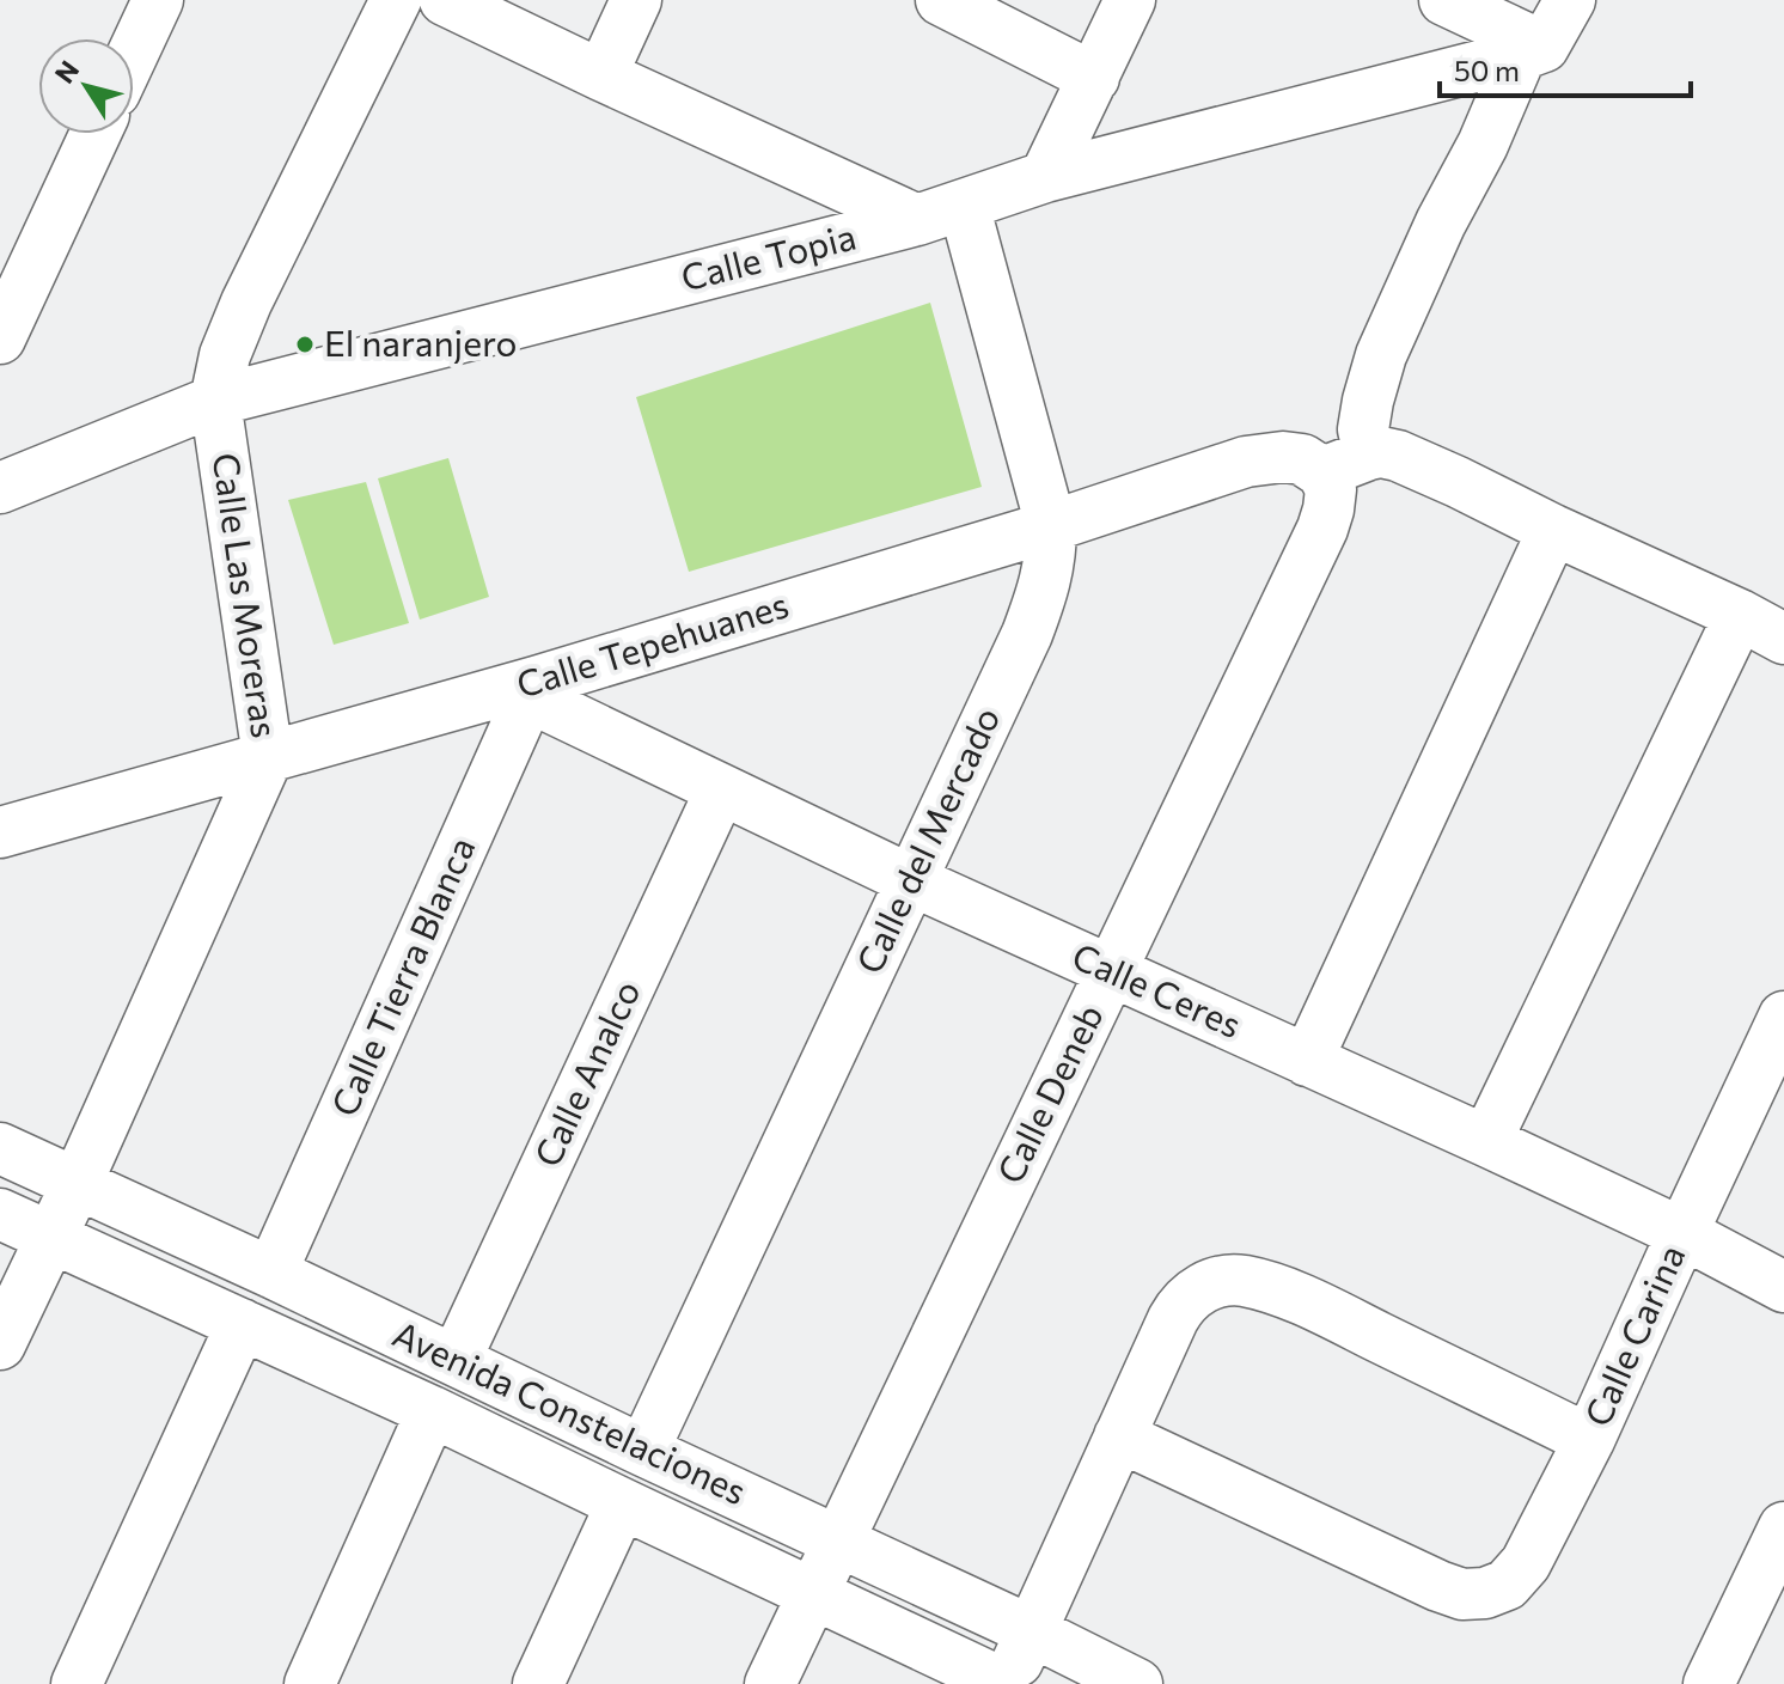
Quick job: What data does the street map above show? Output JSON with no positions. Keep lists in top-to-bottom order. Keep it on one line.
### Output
{"streets":{"street":["Calle Topia","Calle Las Moreras","Calle Tepehuanes","Calle del Mercado","Calle Tierra Blanca","Calle Ceres","Calle Analco","Calle Deneb","Calle Carina","Avenida Constelaciones"]},"crossings":[["Calle Topia","Calle Las Moreras"],["Calle Topia","Calle del Mercado"],["Calle Las Moreras","Calle Tepehuanes"],["Calle Las Moreras","Avenida Constelaciones"],["Calle Tepehuanes","Calle del Mercado"],["Calle Tepehuanes","Calle Tierra Blanca"],["Calle Tepehuanes","Calle Ceres"],["Calle Tepehuanes","Calle Deneb"],["Calle del Mercado","Calle Ceres"],["Calle del Mercado","Avenida Constelaciones"],["Calle Tierra Blanca","Calle Ceres"],["Calle Tierra Blanca","Avenida Constelaciones"],["Calle Ceres","Calle Analco"],["Calle Ceres","Calle Deneb"],["Calle Ceres","Calle Carina"],["Calle Analco","Avenida Constelaciones"],["Calle Deneb","Avenida Constelaciones"]],"places":["El naranjero"],"scale_bar":"50 m","north":"top left"}
